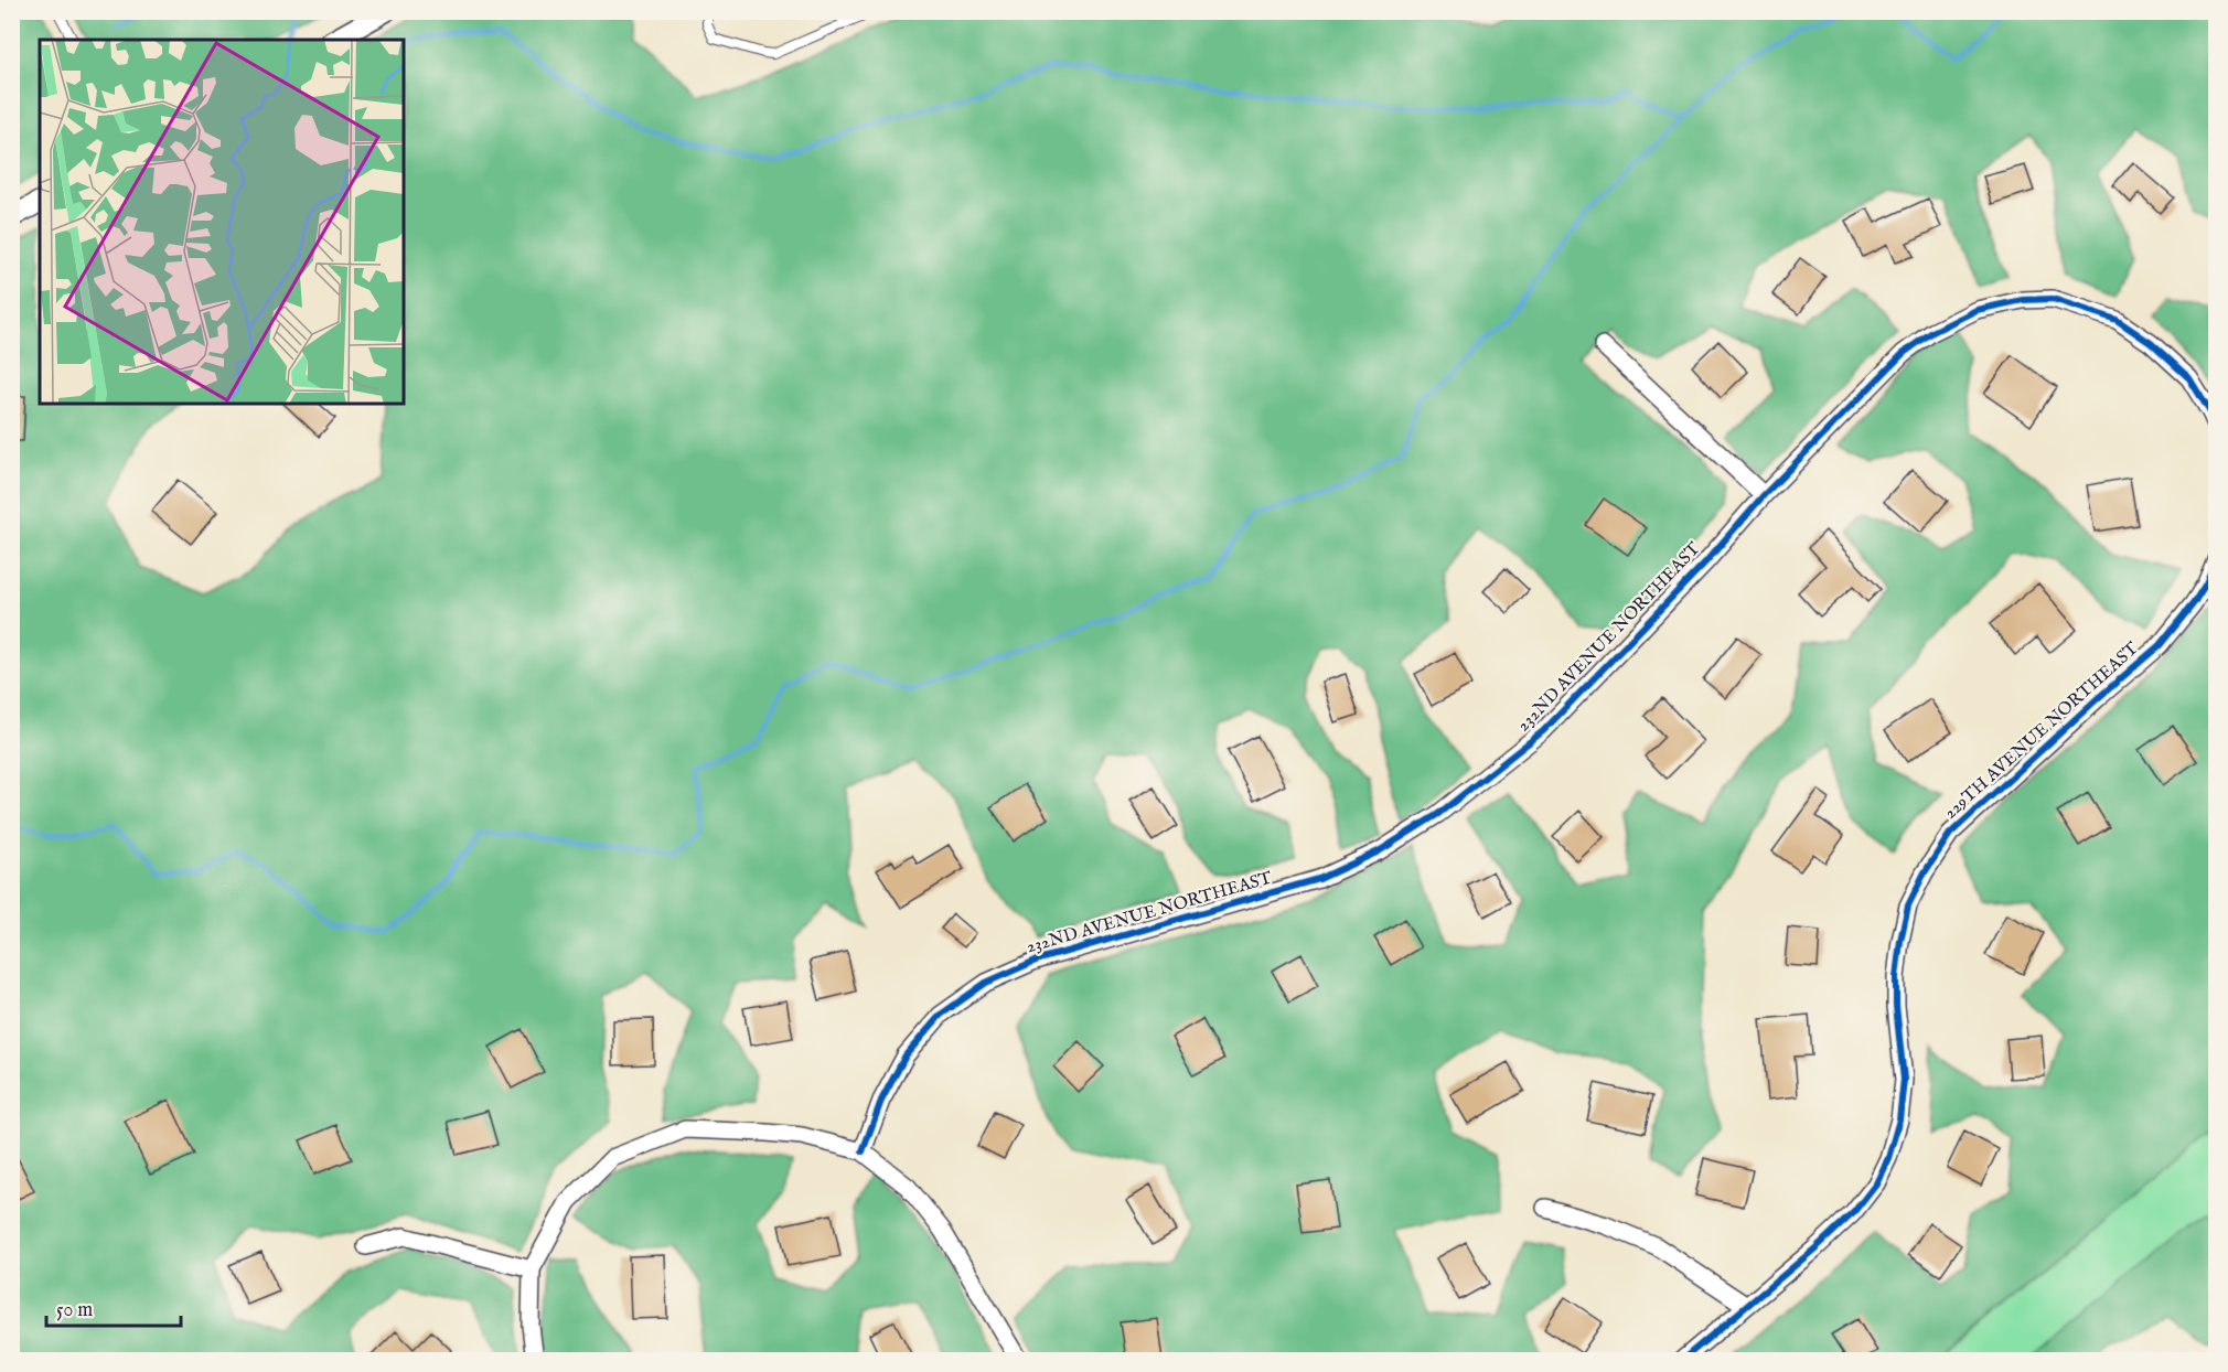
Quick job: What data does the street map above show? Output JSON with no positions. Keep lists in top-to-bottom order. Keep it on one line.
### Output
{"streets":{"street":["232ND AVENUE NORTHEAST","229TH AVENUE NORTHEAST"]},"scale_bar":"50 m"}
